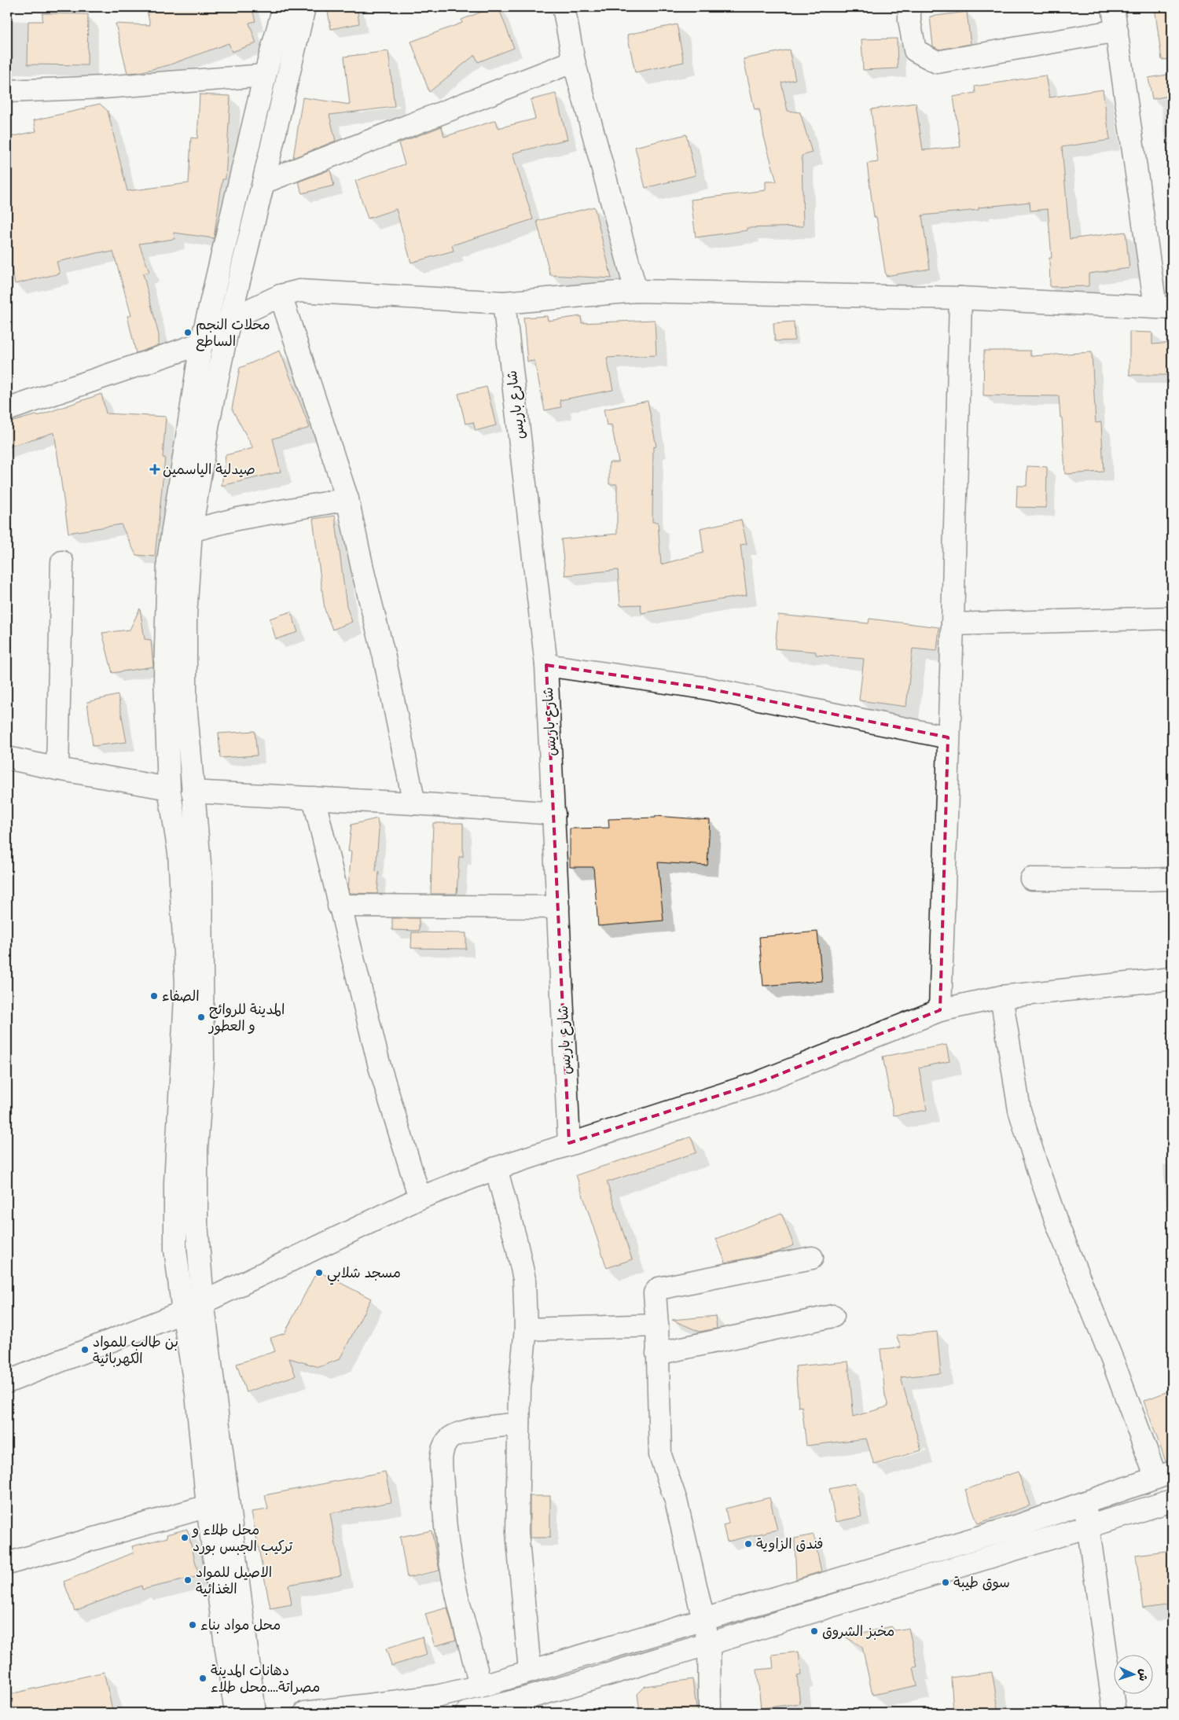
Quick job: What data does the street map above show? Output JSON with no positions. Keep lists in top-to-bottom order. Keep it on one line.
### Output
{"streets":{"street":["شارع باريس"]},"places":{"other":["محلات النجم الساطع","الصفاء","المدينة للروائح و العطور","مسجد شلابي","بن طالب للمواد الكهربائية","محل طلاء و تركيب الجبس بورد","فندق الزاوية","الاصيل للمواد الغذائية","سوق طيبة","محل مواد بناء","مخبز الشروق","دهانات المدينة مصراتة....محل طلاء"],"health":["صيدلية الياسمين"]},"north":"right"}
